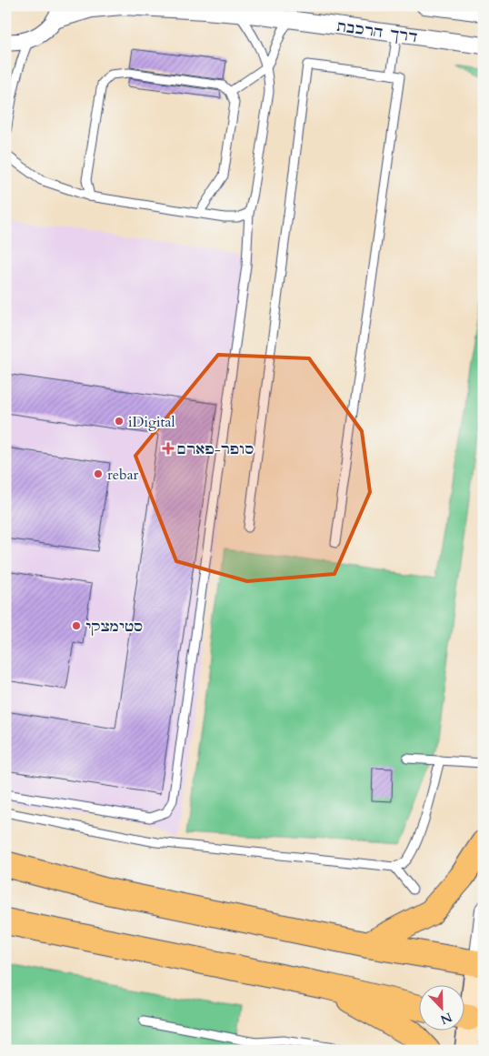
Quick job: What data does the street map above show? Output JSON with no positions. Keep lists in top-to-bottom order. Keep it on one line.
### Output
{"streets":{"street":["דרך הרכבת"]},"places":{"other":["iDigital","rebar","סטימצקי"],"health":["סופר-פארם"]},"north":"bottom right"}
